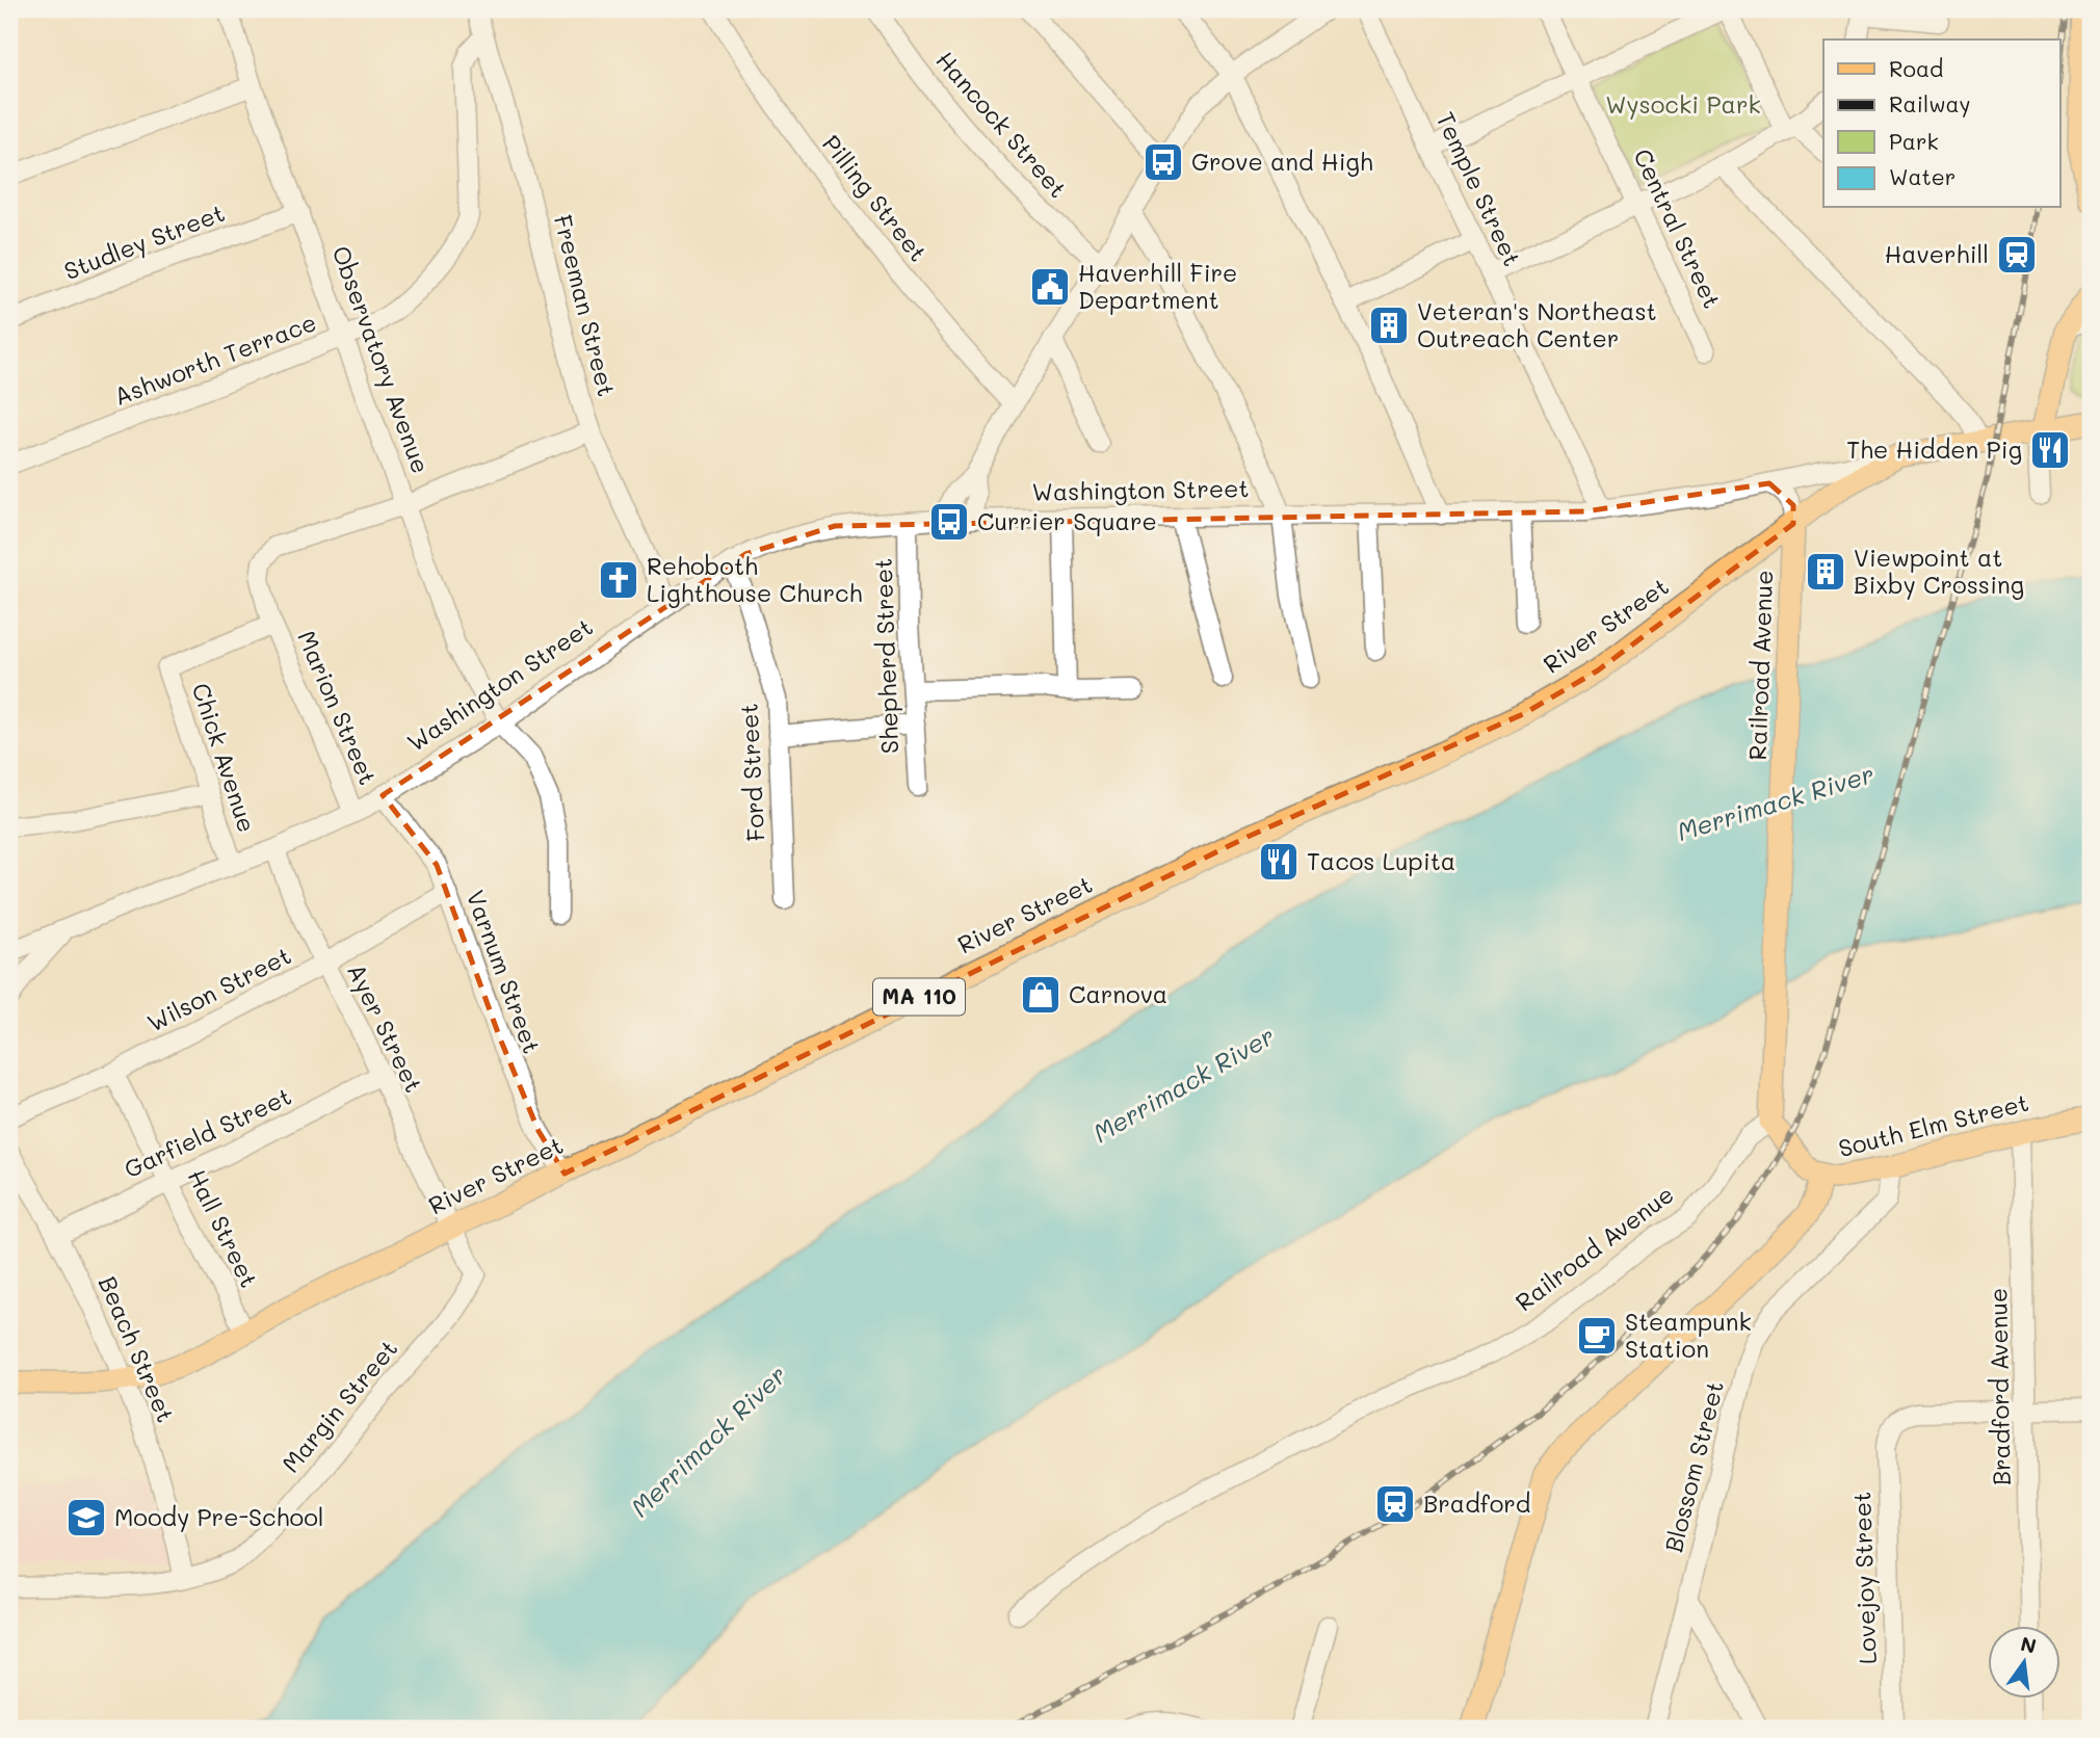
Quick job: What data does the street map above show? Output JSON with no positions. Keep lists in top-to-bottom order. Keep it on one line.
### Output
{"streets":{"main road":["Washington Street","River Street","Railroad Avenue","MA 110","South Elm Street"],"street":["Hancock Street","Temple Street","Pilling Street","Central Street","Studley Street","Freeman Street","Ashworth Terrace","Observatory Avenue","Shepherd Street","Marion Street","Chick Avenue","Ford Street","Varnum Street","Wilson Street","Ayer Street","Garfield Street","Hall Street","Beach Street","Bradford Avenue","Margin Street","Blossom Street","Lovejoy Street"]},"crossings":[["Temple Street","Washington Street"],["Studley Street","Observatory Avenue"],["Freeman Street","Ashworth Terrace"],["Freeman Street","Washington Street"],["Freeman Street","Marion Street"],["Ashworth Terrace","Observatory Avenue"],["Observatory Avenue","Washington Street"],["Observatory Avenue","Marion Street"],["Washington Street","River Street"],["Washington Street","Shepherd Street"],["Washington Street","Railroad Avenue"],["Washington Street","Marion Street"],["Washington Street","Chick Avenue"],["Washington Street","Ford Street"],["Washington Street","Varnum Street"],["Washington Street","Ayer Street"],["River Street","Railroad Avenue"],["River Street","Varnum Street"],["River Street","Ayer Street"],["River Street","Hall Street"],["River Street","Beach Street"],["River Street","Margin Street"],["Railroad Avenue","South Elm Street"],["Marion Street","Chick Avenue"],["Varnum Street","Wilson Street"],["Wilson Street","Ayer Street"],["Wilson Street","Hall Street"],["Ayer Street","Garfield Street"],["Ayer Street","Margin Street"],["South Elm Street","Bradford Avenue"],["South Elm Street","Blossom Street"],["Garfield Street","Hall Street"],["Garfield Street","Beach Street"],["Beach Street","Margin Street"],["Bradford Avenue","Lovejoy Street"]],"water":["Merrimack River"],"parks":["Wysocki Park"],"places":{"bus stop":["Grove and High","Currier Square"],"station":["Haverhill","Bradford"],"public building":["Haverhill Fire Department"],"building":["Veteran's Northeast Outreach Center","Viewpoint at Bixby Crossing"],"restaurant":["The Hidden Pig","Tacos Lupita"],"church":["Rehoboth Lighthouse Church"],"shop":["Carnova"],"cafe":["Steampunk Station"],"school or university":["Moody Pre-School"]},"legend":["Road","Railway","Park","Water"],"north":"top"}
